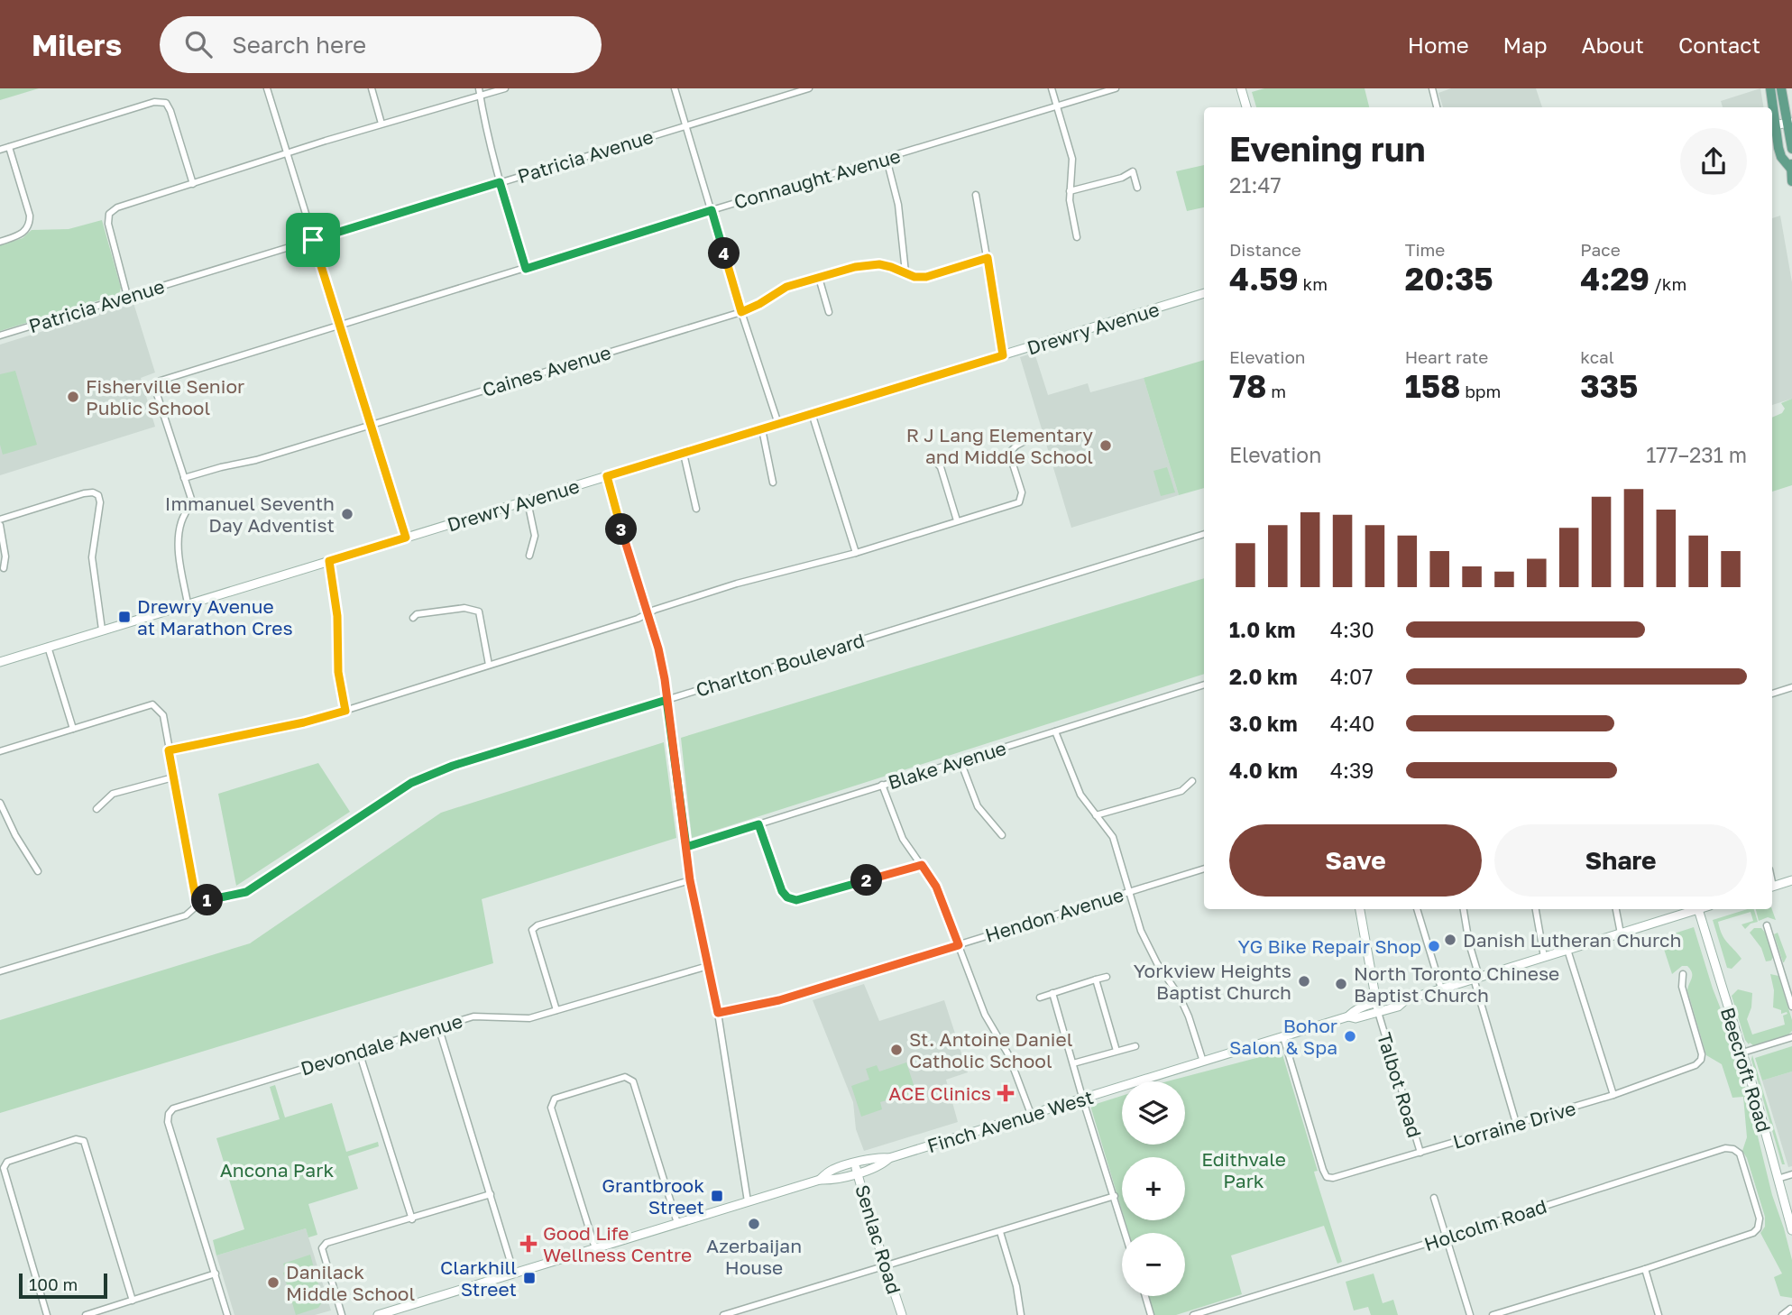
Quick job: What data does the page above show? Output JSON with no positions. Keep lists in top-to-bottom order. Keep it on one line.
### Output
{"streets":{"street":["Patricia Avenue","Connaught Avenue","Drewry Avenue","Caines Avenue","Charlton Boulevard","Blake Avenue","Hendon Avenue","Devondale Avenue","Beecroft Road","Talbot Road","Finch Avenue West","Lorraine Drive","Holcolm Road","Senlac Road"]},"crossings":[["Connaught Avenue","Caines Avenue"],["Talbot Road","Finch Avenue West"],["Talbot Road","Lorraine Drive"],["Finch Avenue West","Lorraine Drive"],["Finch Avenue West","Senlac Road"]],"parks":["Edithvale Park","Ancona Park"],"places":{"other":["Fisherville Senior Public School","R J Lang Elementary and Middle School","Immanuel Seventh Day Adventist","Danish Lutheran Church","YG Bike Repair Shop","Yorkview Heights Baptist Church","North Toronto Chinese Baptist Church","Bohor Salon & Spa","St. Antoine Daniel Catholic School","Azerbaijan House","Danilack Middle School"],"transit":["Drewry Avenue at Marathon Cres","Grantbrook Street","Clarkhill Street"],"health":["ACE Clinics","Good Life Wellness Centre"]},"scale_bar":"100 m","page":{"header":"Milers","search":"Search here","nav":["Home","Map","About","Contact"],"heading":["Evening run","21:47"],"stats":[["Distance","4.59 km"],["Time","20:35"],["Pace","4:29 /km"],["Elevation","78 m"],["Heart rate","158 bpm"],["kcal","335"]],"pins":["4","3","2","1"],"chart":["Elevation","177–231 m"],"list":[{"name":"1.0 km","note":"4:30"},{"name":"2.0 km","note":"4:07"},{"name":"3.0 km","note":"4:40"},{"name":"4.0 km","note":"4:39"}],"buttons":["Save","Share"],"map_buttons":["+","−"],"scale":"100 m"}}
